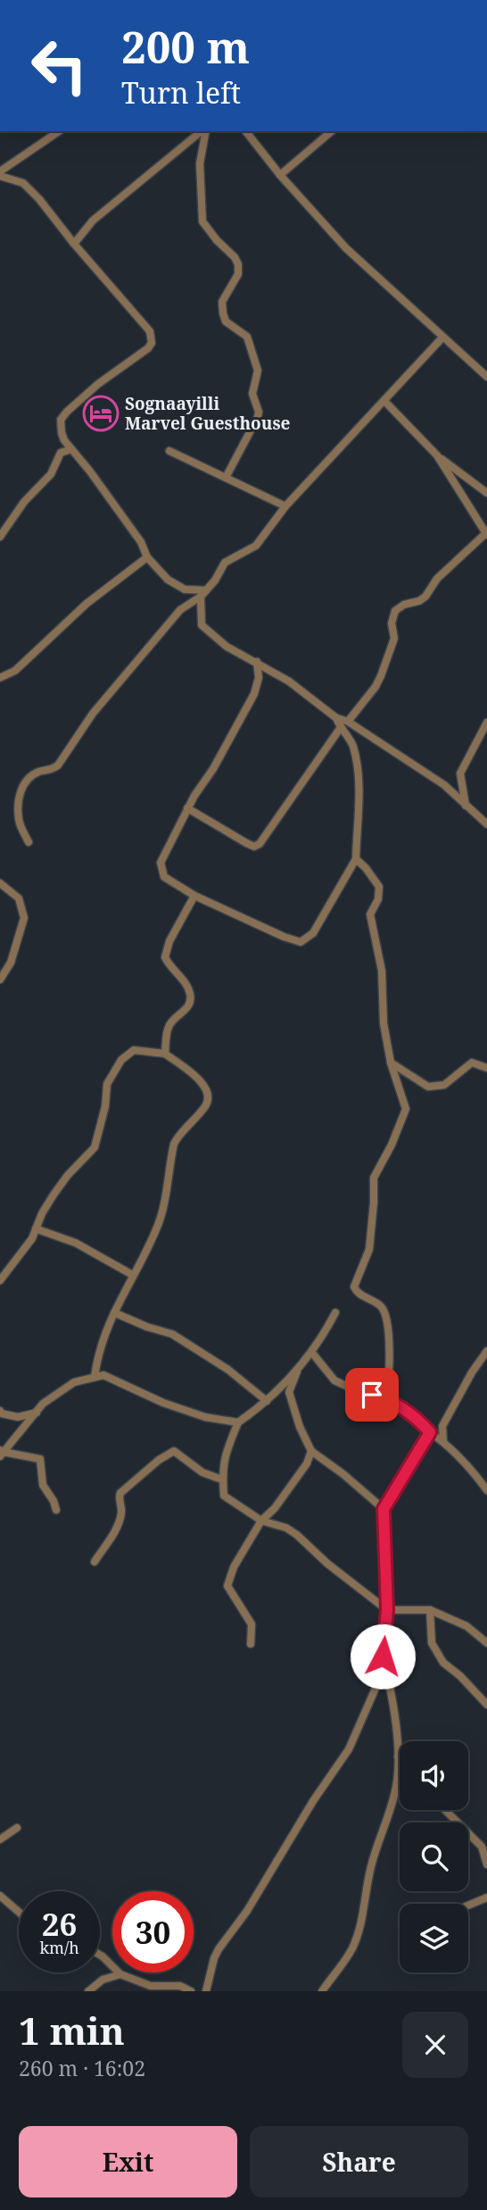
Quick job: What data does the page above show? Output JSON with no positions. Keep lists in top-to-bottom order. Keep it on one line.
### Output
{"places":{"hotel":["Sognaayilli Marvel Guesthouse"]},"page":{"turn":["200 m","Turn left"],"speed":"26 km/h","limit":"30","heading":["1 min","260 m · 16:02"],"buttons":["Exit","Share"]}}
